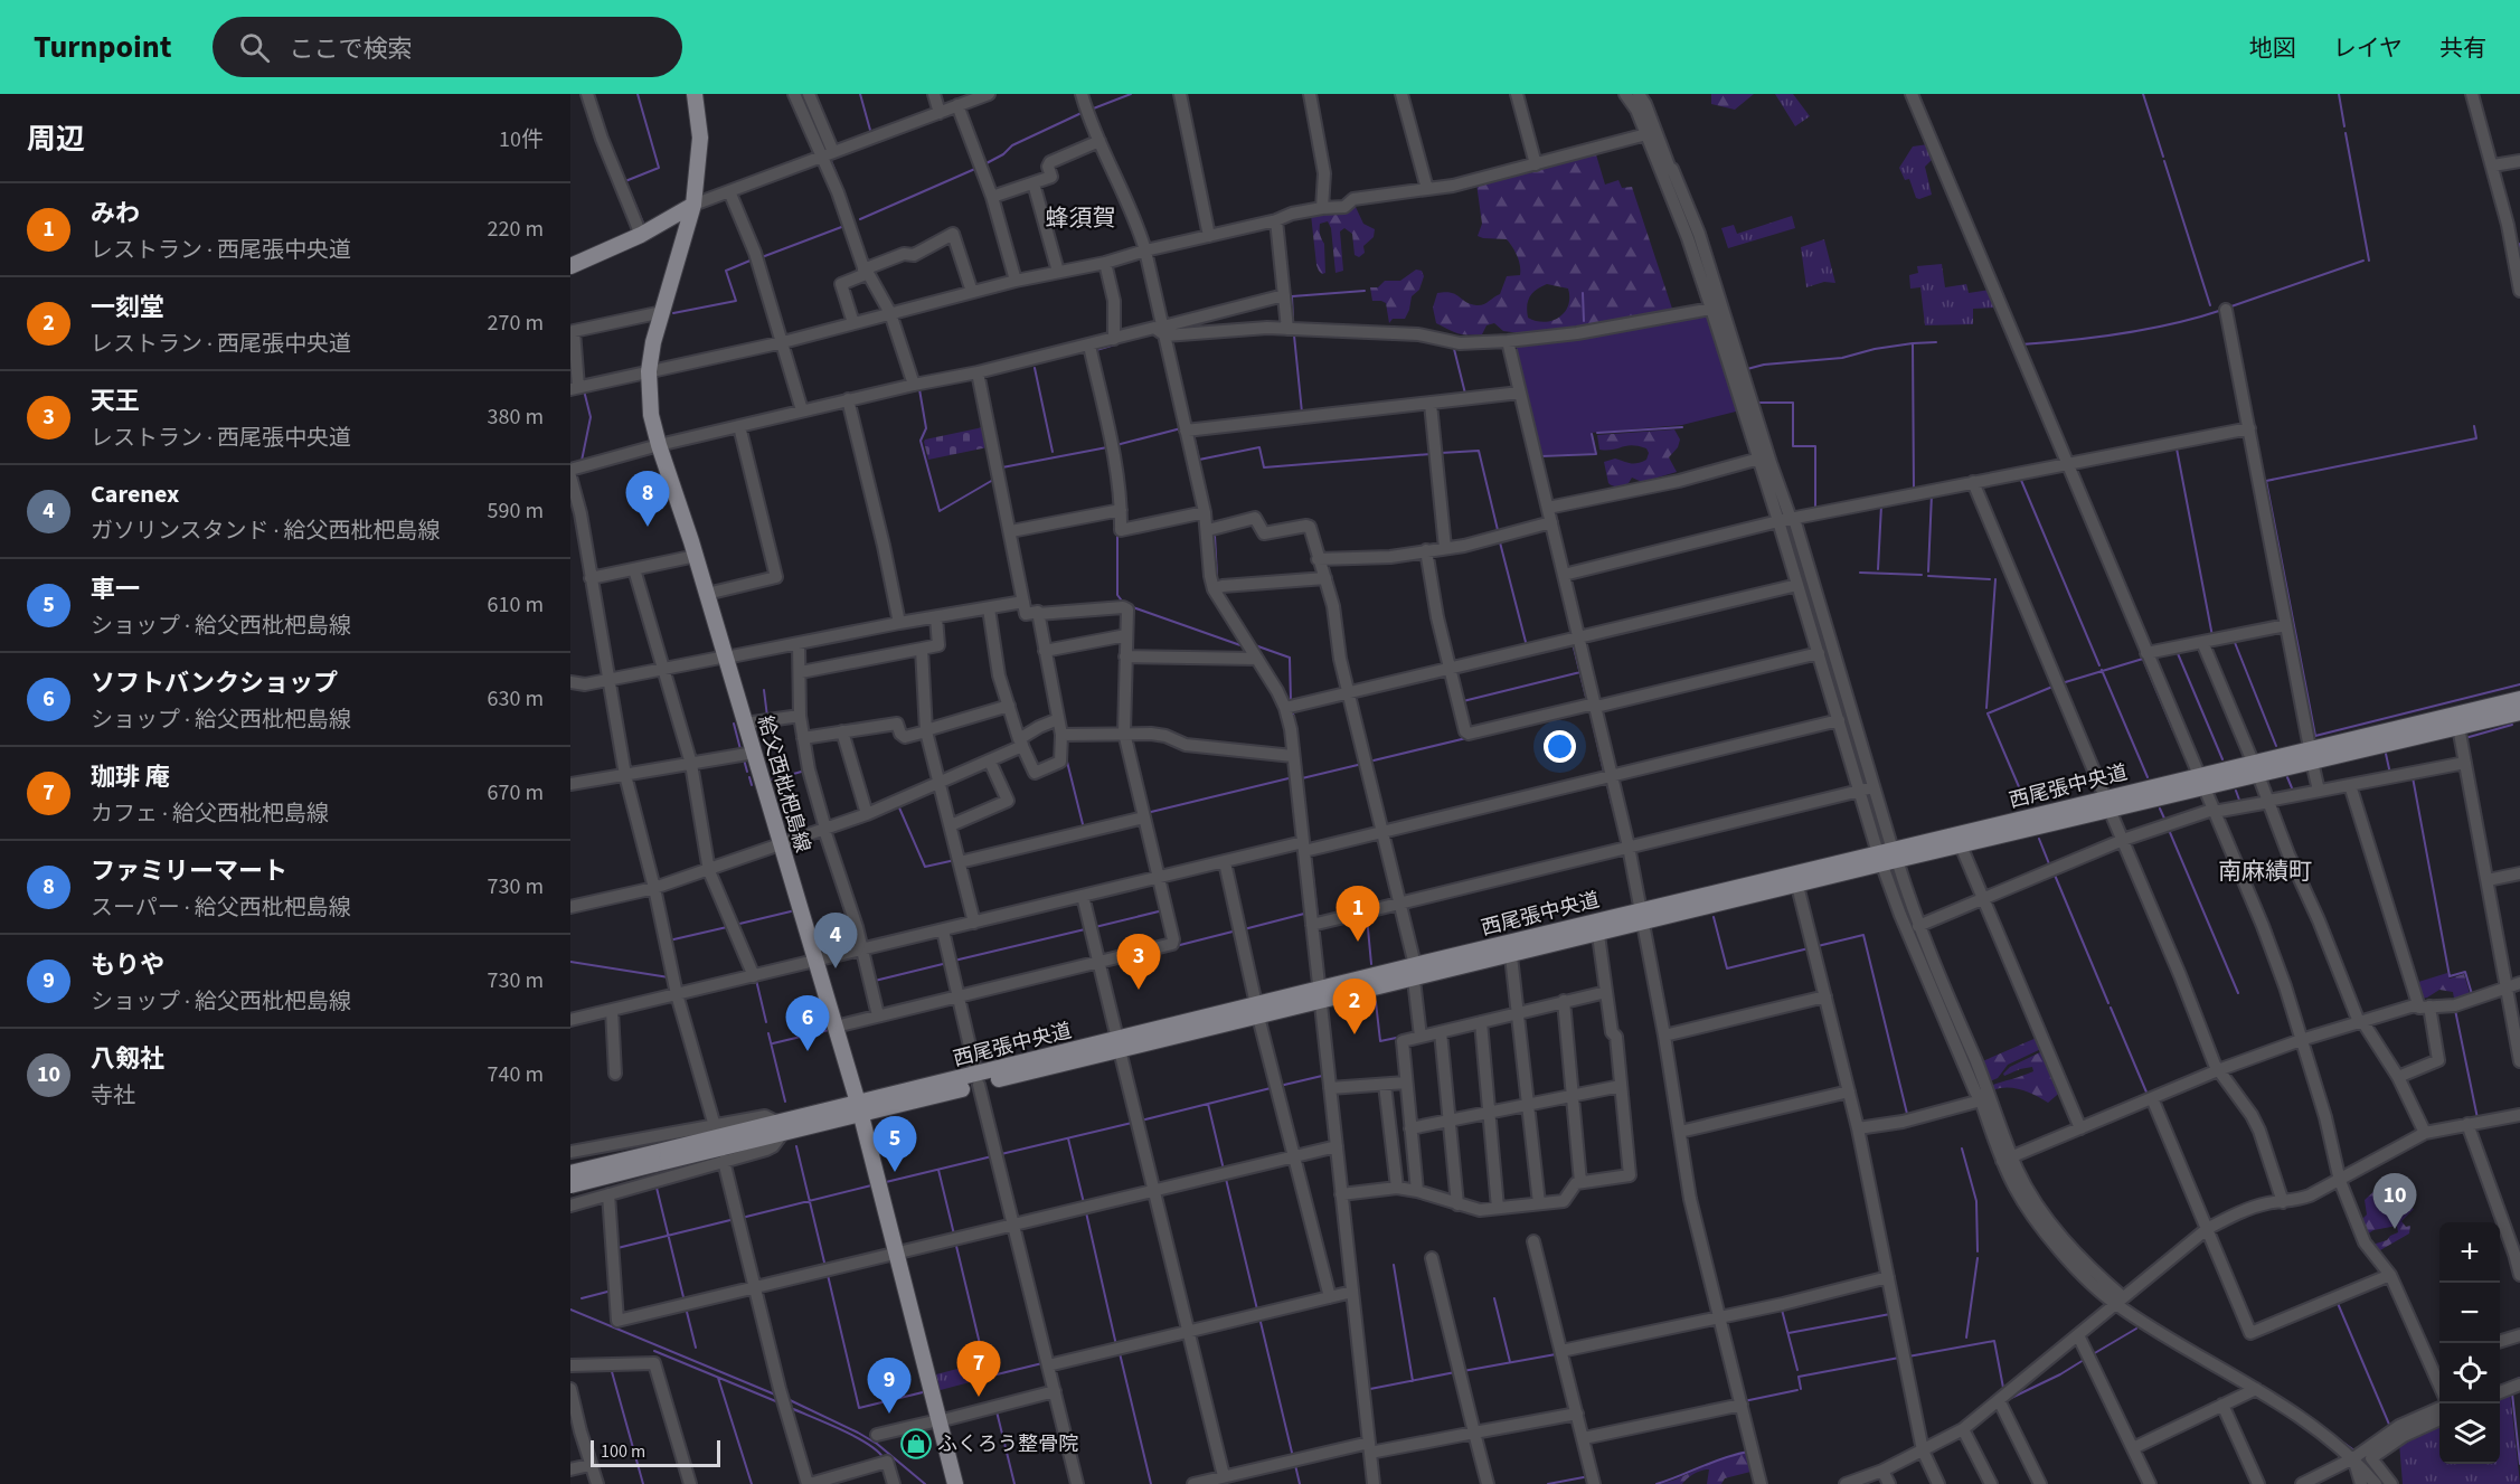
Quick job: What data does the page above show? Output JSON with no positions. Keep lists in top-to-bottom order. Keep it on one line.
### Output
{"streets":{"main road":["給父西枇杷島線","西尾張中央道"]},"crossings":[["給父西枇杷島線","西尾張中央道"]],"districts":["蜂須賀","南麻績町"],"places":{"shop":["ふくろう整骨院"]},"scale_bar":"100 m","page":{"header":"Turnpoint","search":"ここで検索","nav":["地図","レイヤ","共有"],"heading":["周辺","10件"],"list":[{"mark":"1","name":"みわ","note":"レストラン · 西尾張中央道","value":"220 m"},{"mark":"2","name":"一刻堂","note":"レストラン · 西尾張中央道","value":"270 m"},{"mark":"3","name":"天王","note":"レストラン · 西尾張中央道","value":"380 m"},{"mark":"4","name":"Carenex","note":"ガソリンスタンド · 給父西枇杷島線","value":"590 m"},{"mark":"5","name":"車一","note":"ショップ · 給父西枇杷島線","value":"610 m"},{"mark":"6","name":"ソフトバンクショップ","note":"ショップ · 給父西枇杷島線","value":"630 m"},{"mark":"7","name":"珈琲 庵","note":"カフェ · 給父西枇杷島線","value":"670 m"},{"mark":"8","name":"ファミリーマート","note":"スーパー · 給父西枇杷島線","value":"730 m"},{"mark":"9","name":"もりや","note":"ショップ · 給父西枇杷島線","value":"730 m"},{"mark":"10","name":"八剱社","note":"寺社","value":"740 m"}],"pins":["8","1","4","3","2","6","5","10","7","9"],"map_buttons":["+","−"],"scale":"100 m"}}
